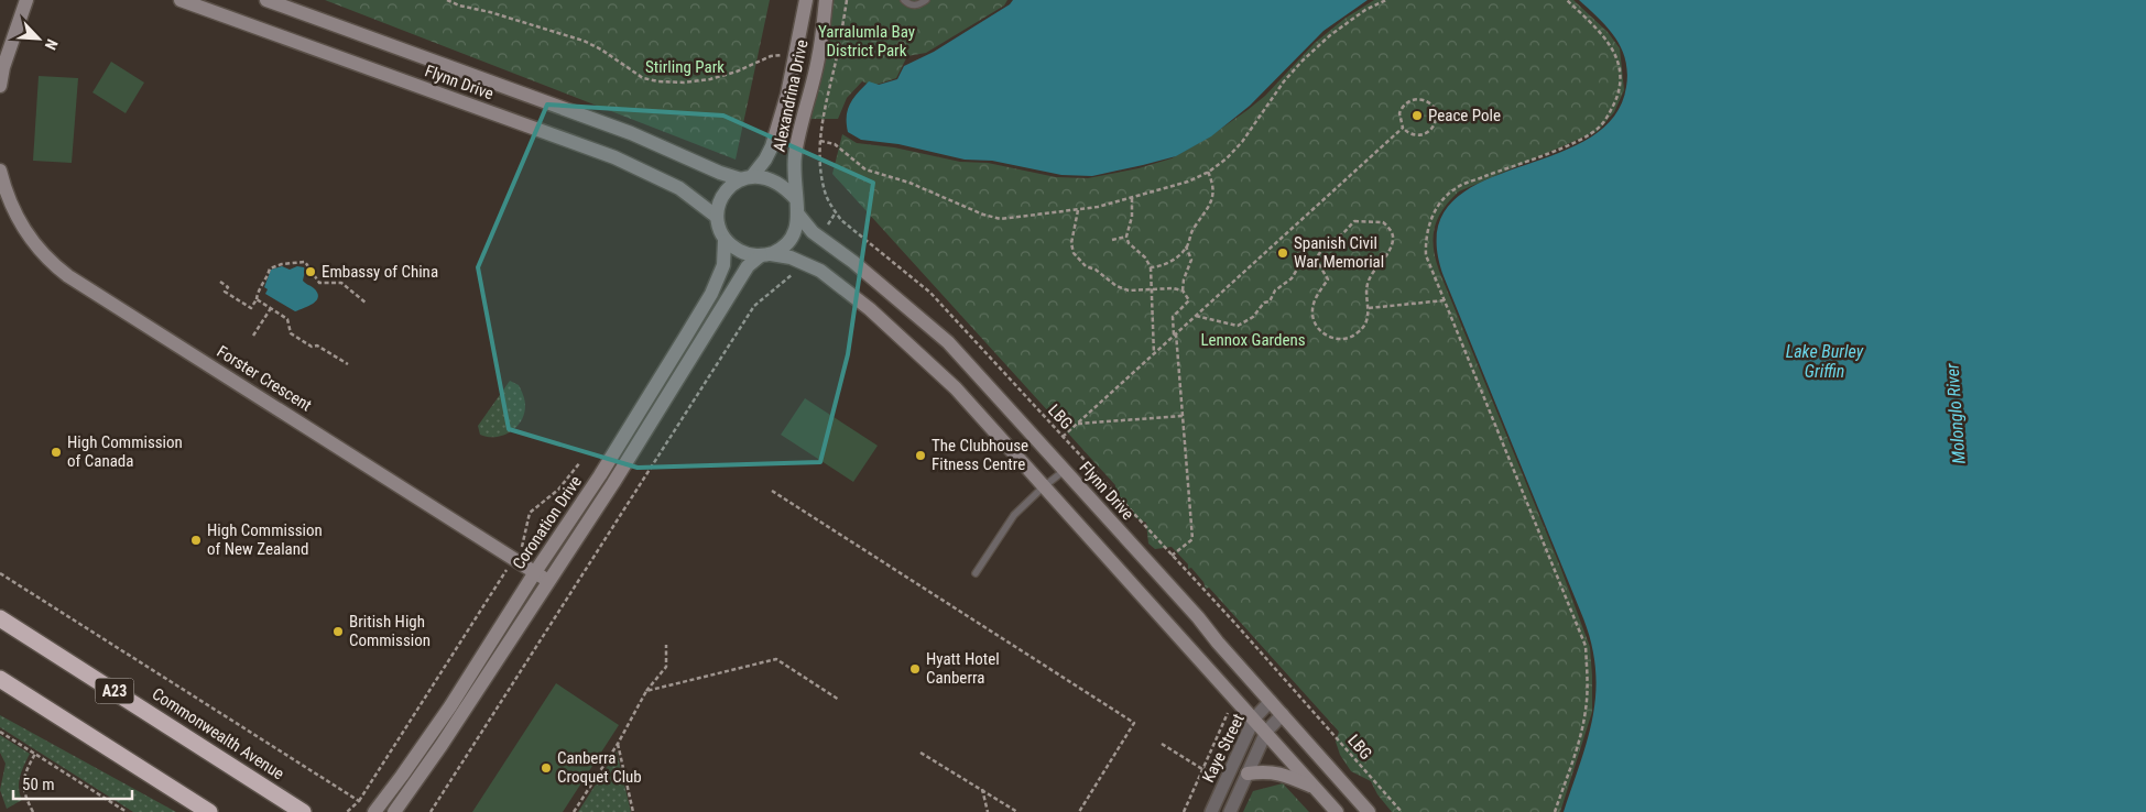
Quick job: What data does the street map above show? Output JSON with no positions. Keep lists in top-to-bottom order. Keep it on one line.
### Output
{"streets":{"highway":["A23","Commonwealth Avenue"],"main road":["Flynn Drive","Alexandrina Drive","Forster Crescent","Coronation Drive"],"street":["Kaye Street"],"path":["LBG"]},"crossings":[["Flynn Drive","Alexandrina Drive"],["Flynn Drive","Coronation Drive"],["Flynn Drive","Kaye Street"],["Alexandrina Drive","Coronation Drive"],["Forster Crescent","Coronation Drive"]],"water":["Lake Burley Griffin","Molonglo River"],"parks":["Yarralumla Bay District Park","Stirling Park","Lennox Gardens"],"places":["Peace Pole","Spanish Civil War Memorial","Embassy of China","High Commission of Canada","The Clubhouse Fitness Centre","High Commission of New Zealand","British High Commission","Hyatt Hotel Canberra","Canberra Croquet Club"],"scale_bar":"50 m","north":"bottom right"}
